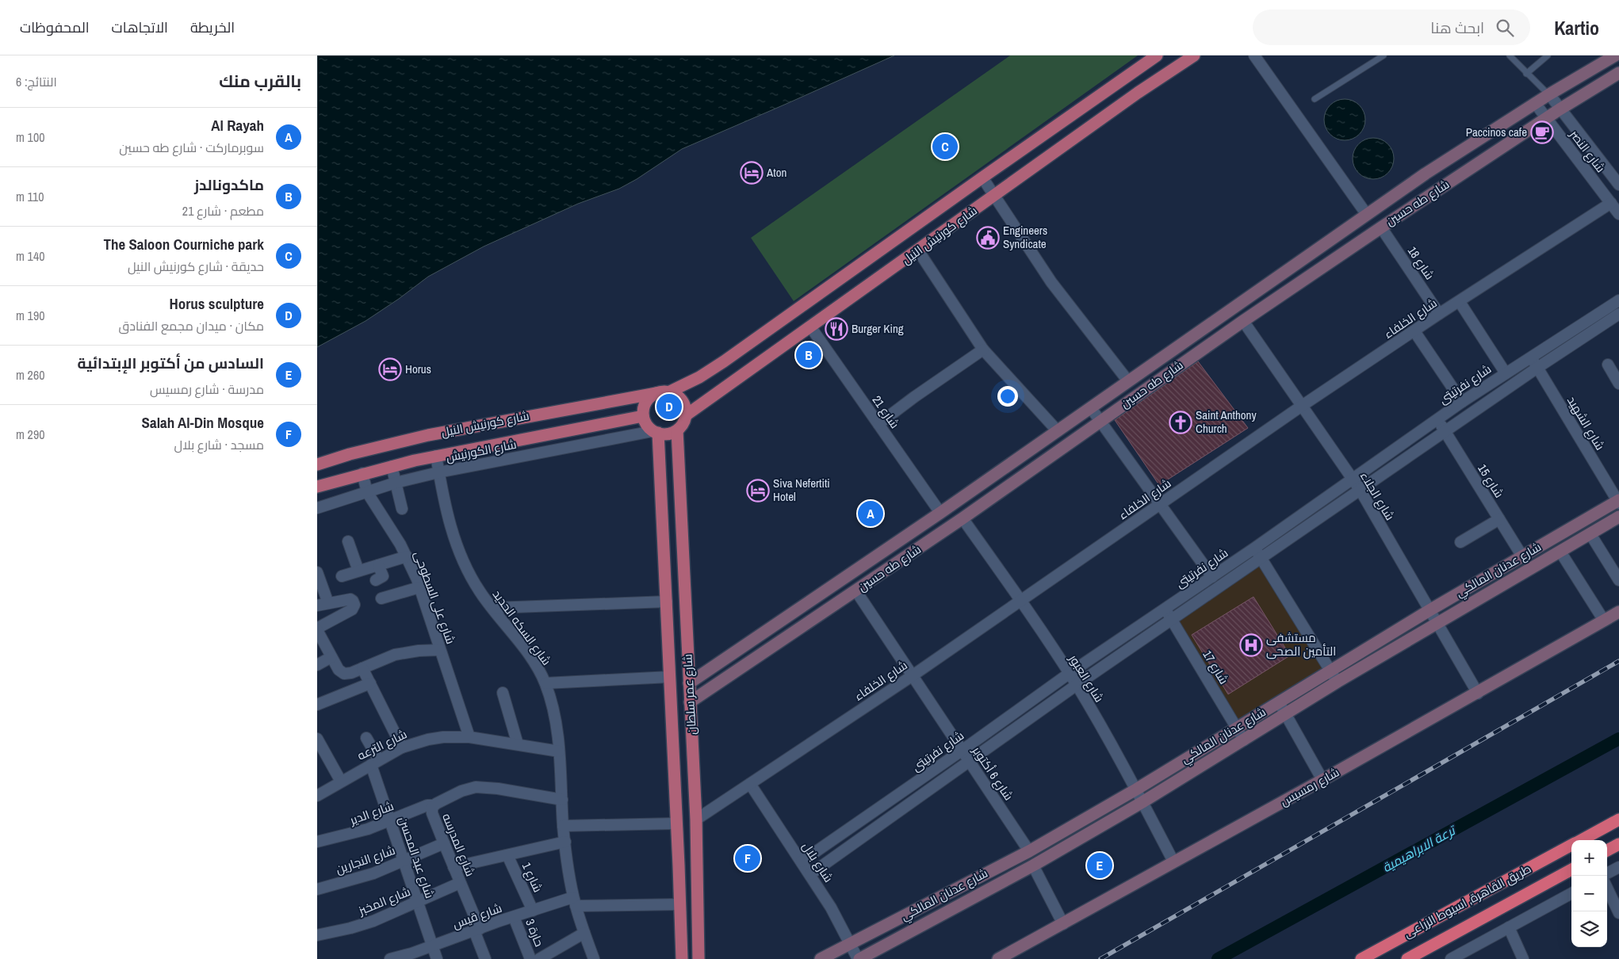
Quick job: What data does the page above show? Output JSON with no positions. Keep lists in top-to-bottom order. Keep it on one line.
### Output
{"streets":{"highway":["طريق القاهرة, اسيوط الزراعى"],"main road":["شارع طه حسين","شارع كورنيش النيل","شارع عدنان المالكي","شارع عمر سلطان","شارع رمسيس"],"street":["شارع النصر","شارع 18","شارع الخلفاء","شارع نفرتيتى","شارع 21","شارع الشهيد","شارع الكورنيش","شارع 15","شارع الجلاء","شارع على السطوحى","شارع السكه الحديد","شارع 17","شارع العبور","شارع الترعه","شارع 6 أكتوبر","شارع الدير","شارع المدرسه","شارع عبد المحسن","شارع النجارين","شارع بلال","شارع 1","شارع المخبز","شارع قيس","حارة 3"]},"crossings":[["شارع النصر","شارع طه حسين"],["شارع النصر","شارع الخلفاء"],["شارع طه حسين","شارع 18"],["شارع طه حسين","شارع 21"],["شارع طه حسين","شارع الجلاء"],["شارع طه حسين","شارع العبور"],["شارع طه حسين","شارع عمر سلطان"],["شارع طه حسين","شارع 6 أكتوبر"],["شارع كورنيش النيل","شارع 21"],["شارع كورنيش النيل","شارع الكورنيش"],["شارع كورنيش النيل","شارع على السطوحى"],["شارع كورنيش النيل","شارع السكه الحديد"],["شارع كورنيش النيل","شارع عمر سلطان"],["شارع 18","شارع الخلفاء"],["شارع الخلفاء","شارع الجلاء"],["شارع الخلفاء","شارع العبور"],["شارع الخلفاء","شارع عمر سلطان"],["شارع الخلفاء","شارع 6 أكتوبر"],["شارع الخلفاء","شارع بلال"],["شارع نفرتيتى","شارع الشهيد"],["شارع نفرتيتى","شارع 15"],["شارع نفرتيتى","شارع الجلاء"],["شارع نفرتيتى","شارع 17"],["شارع نفرتيتى","شارع العبور"],["شارع نفرتيتى","شارع 6 أكتوبر"],["شارع نفرتيتى","شارع بلال"],["شارع الشهيد","شارع عدنان المالكي"],["شارع الكورنيش","شارع على السطوحى"],["شارع الكورنيش","شارع السكه الحديد"],["شارع الكورنيش","شارع عمر سلطان"],["شارع 15","شارع عدنان المالكي"],["شارع الجلاء","شارع عدنان المالكي"],["شارع الجلاء","شارع رمسيس"],["شارع عدنان المالكي","شارع 17"],["شارع عدنان المالكي","شارع العبور"],["شارع عدنان المالكي","شارع 6 أكتوبر"],["شارع عدنان المالكي","شارع بلال"],["شارع على السطوحى","شارع الترعه"],["شارع السكه الحديد","شارع الترعه"],["شارع السكه الحديد","شارع المدرسه"],["شارع السكه الحديد","شارع قيس"],["شارع العبور","شارع رمسيس"],["شارع عمر سلطان","شارع قيس"],["شارع الترعه","شارع عبد المحسن"],["شارع الدير","شارع المدرسه"],["شارع الدير","شارع عبد المحسن"],["شارع المدرسه","شارع النجارين"],["شارع المدرسه","شارع المخبز"],["شارع المدرسه","شارع قيس"],["شارع عبد المحسن","شارع النجارين"],["شارع عبد المحسن","شارع المخبز"],["شارع عبد المحسن","شارع قيس"],["شارع 1","شارع قيس"],["شارع قيس","حارة 3"]],"water":["ترعة الابراهيمية"],"places":{"cafe":["Paccinos cafe"],"hotel":["Aton","Horus","Siva Nefertiti Hotel"],"public building":["Engineers Syndicate"],"restaurant":["Burger King"],"church":["Saint Anthony Church"],"hospital":["مستشفى التأمين الصحى"]},"page":{"header":"Kartio","search":"ابحث هنا","nav":["الخريطة","الاتجاهات","المحفوظات"],"heading":["بالقرب منك","النتائج: 6"],"list":[{"mark":"A","name":"Al Rayah","note":"سوبرماركت · شارع طه حسين","value":"100 m"},{"mark":"B","name":"ماكدونالدز","note":"مطعم · شارع 21","value":"110 m"},{"mark":"C","name":"The Saloon Courniche park","note":"حديقة · شارع كورنيش النيل","value":"140 m"},{"mark":"D","name":"Horus sculpture","note":"مكان · ميدان مجمع الفنادق","value":"190 m"},{"mark":"E","name":"السادس من أكتوبر الإبتدائية","note":"مدرسة · شارع رمسيس","value":"260 m"},{"mark":"F","name":"Salah Al-Din Mosque","note":"مسجد · شارع بلال","value":"290 m"}],"pins":["C","B","D","A","F","E"],"map_buttons":["+","−"]}}
